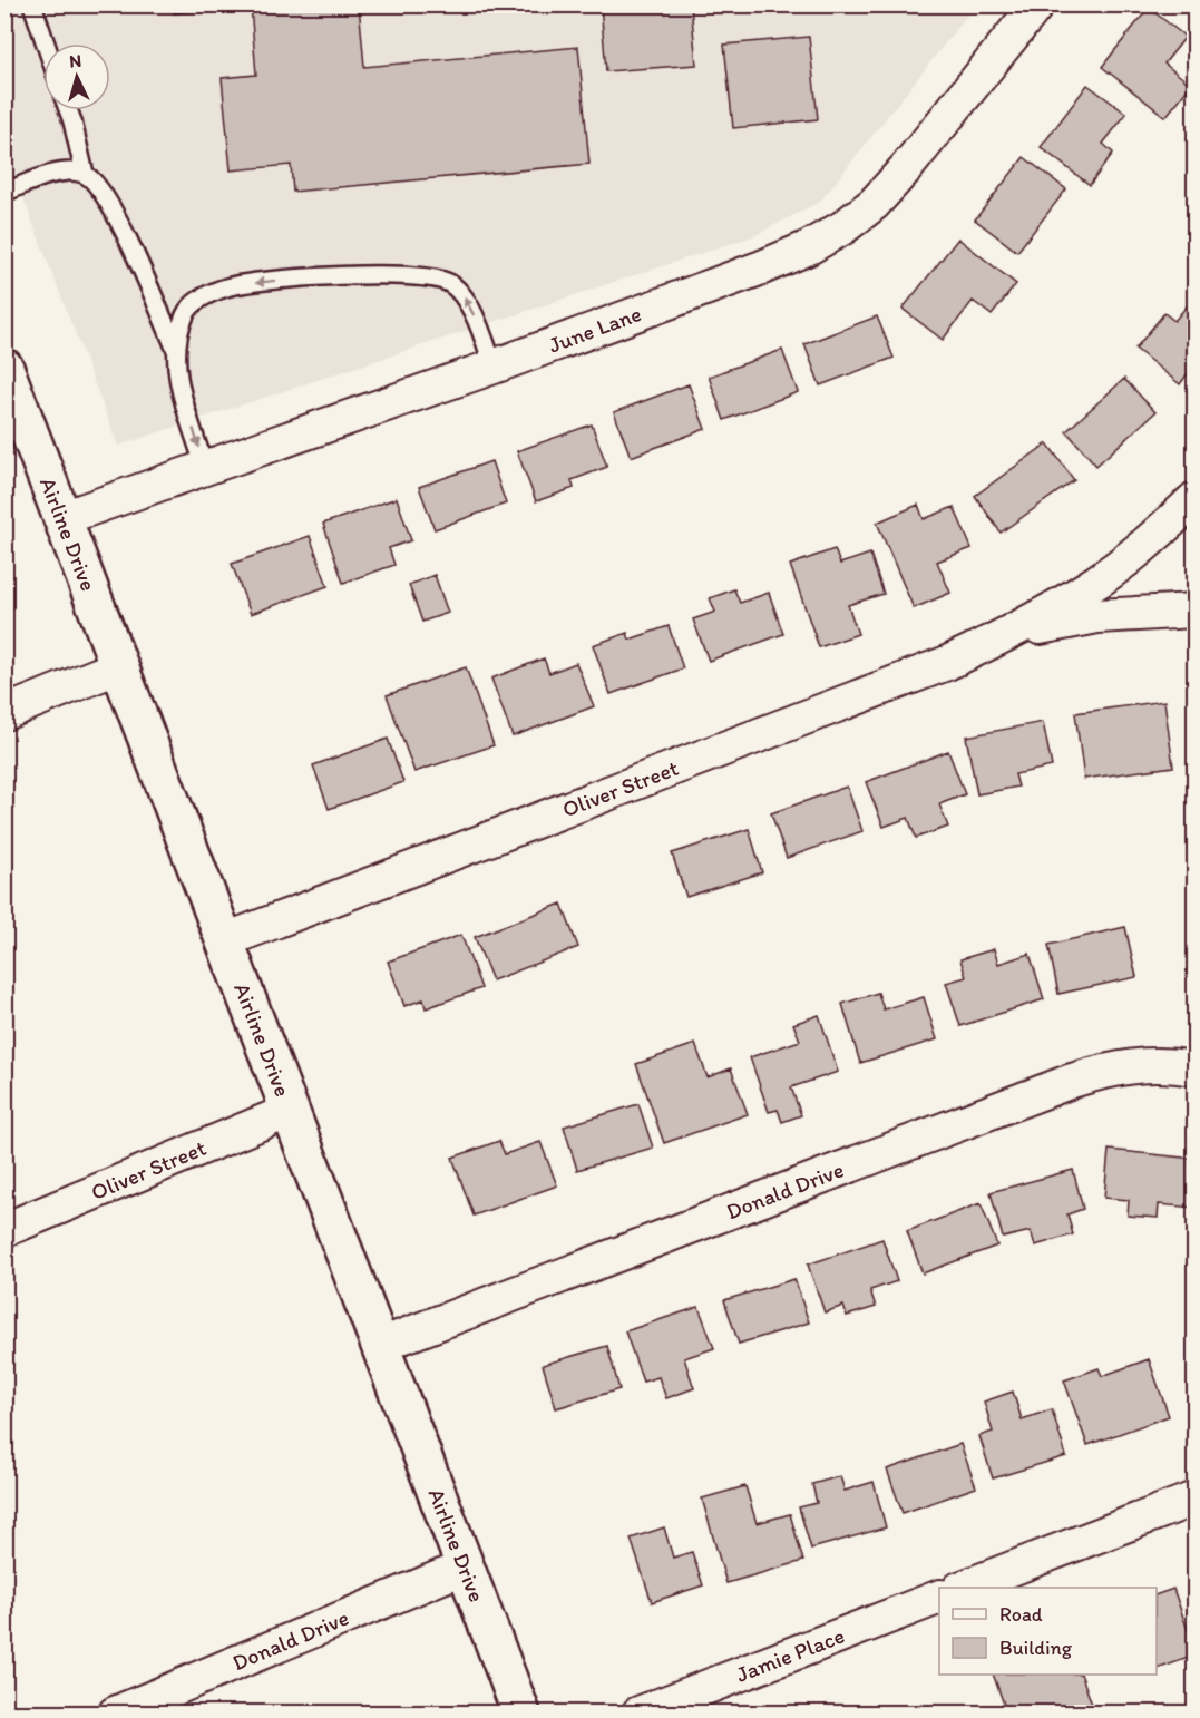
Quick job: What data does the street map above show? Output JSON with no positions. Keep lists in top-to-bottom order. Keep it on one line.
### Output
{"streets":{"main road":["Airline Drive"],"street":["June Lane","Oliver Street","Donald Drive","Jamie Place"]},"crossings":[["June Lane","Airline Drive"],["Airline Drive","Oliver Street"],["Airline Drive","Donald Drive"]],"legend":["Road","Building"],"north":"top"}
